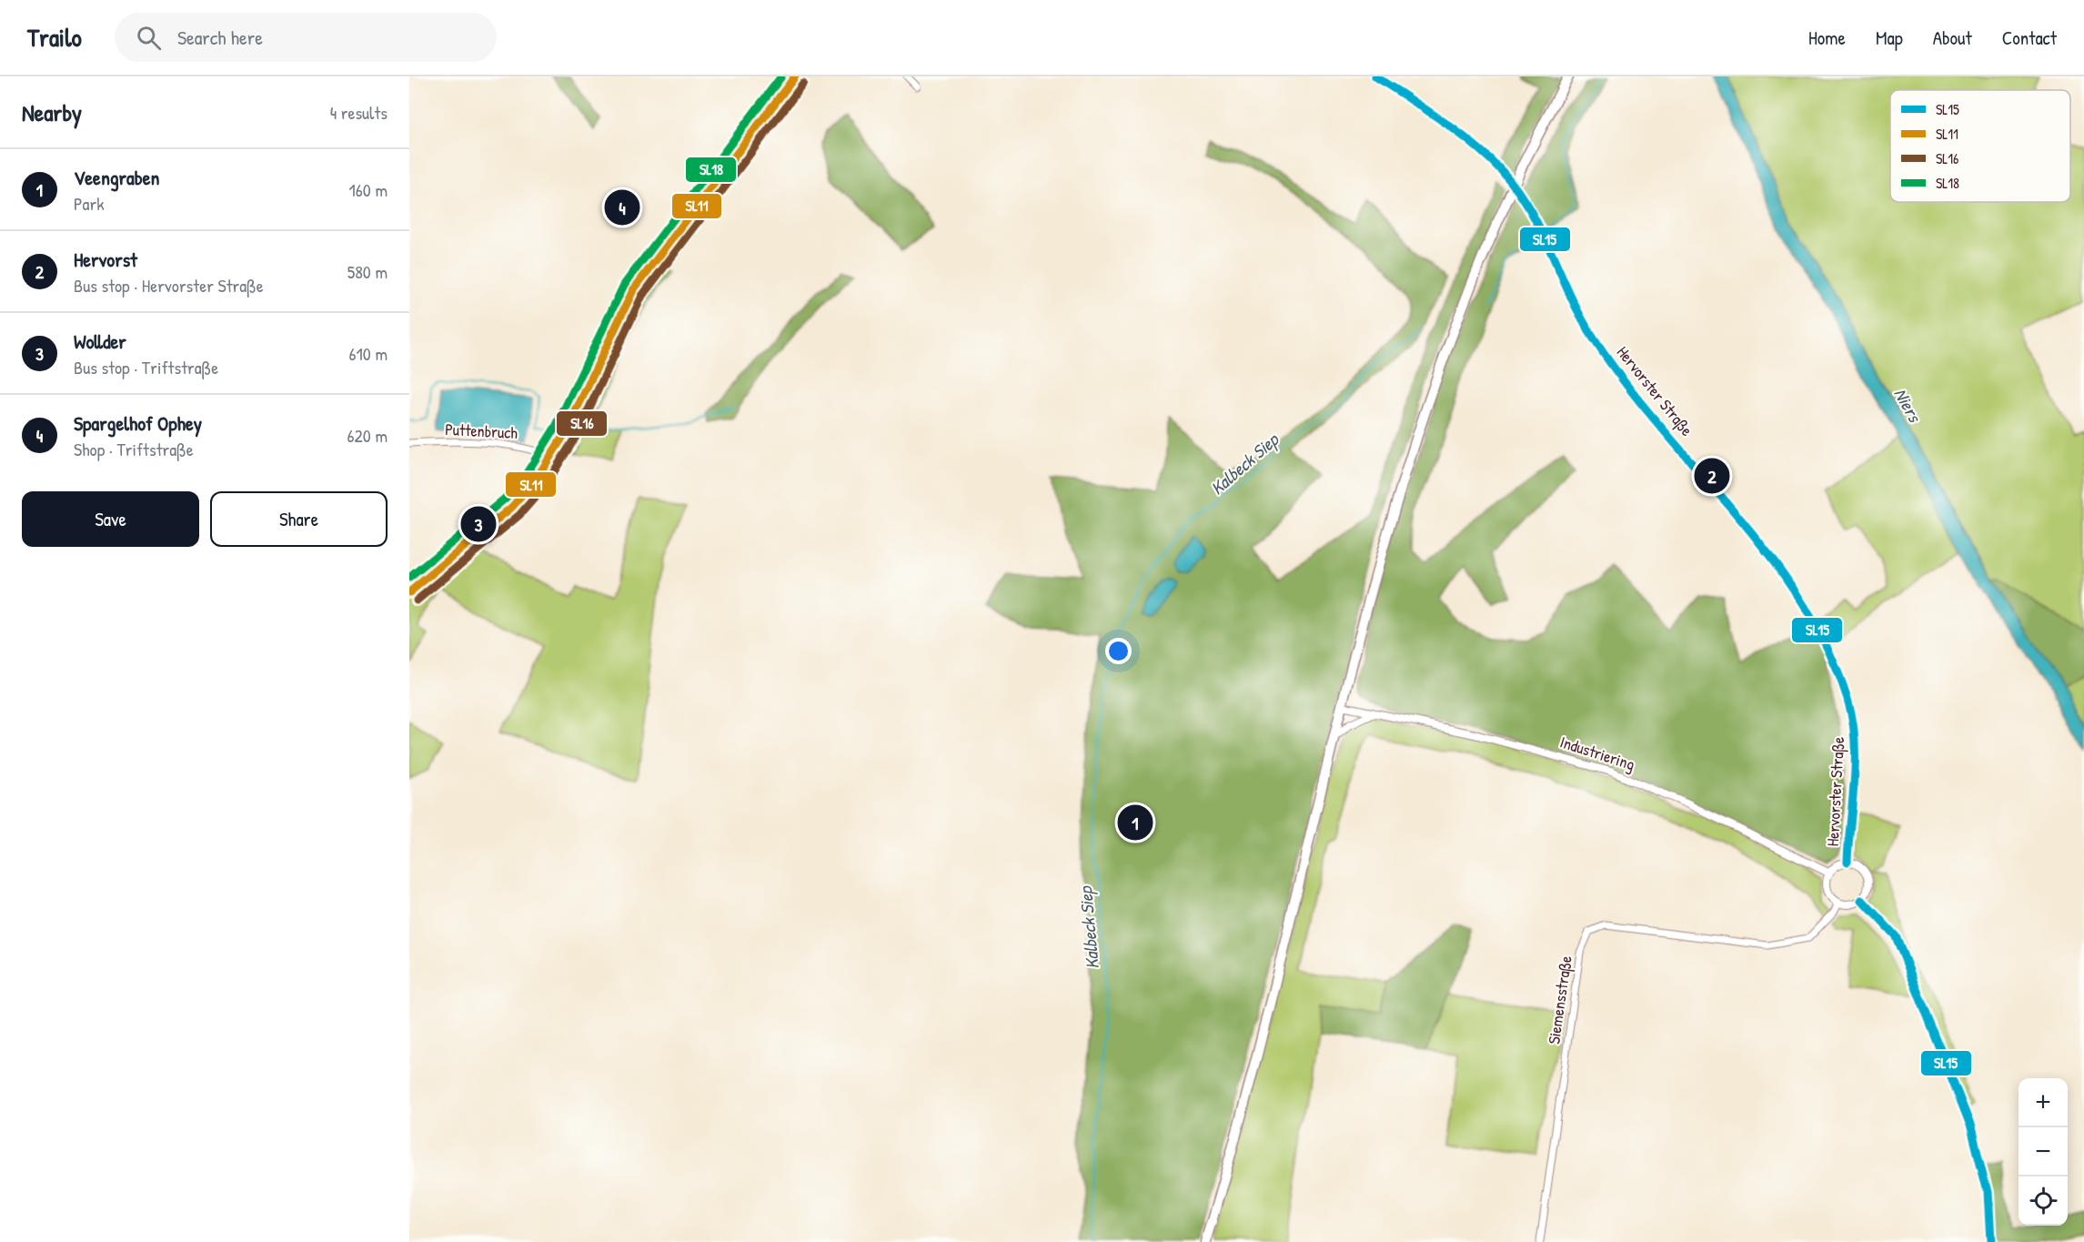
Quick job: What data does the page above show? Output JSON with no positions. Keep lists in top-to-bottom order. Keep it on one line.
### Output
{"streets":{"street":["Hervorster Straße","Puttenbruch","Industriering","Siemensstraße"]},"crossings":[["Hervorster Straße","Industriering"],["Hervorster Straße","Siemensstraße"],["Industriering","Siemensstraße"]],"water":["Niers","Kalbeck Siep"],"lines":["transit line SL15","transit line SL11","transit line SL18","transit line SL16"],"legend":["SL15","SL11","SL16","SL18"],"page":{"header":"Trailo","search":"Search here","nav":["Home","Map","About","Contact"],"heading":["Nearby","4 results"],"list":[{"mark":"1","name":"Veengraben","note":"Park","value":"160 m"},{"mark":"2","name":"Hervorst","note":"Bus stop · Hervorster Straße","value":"580 m"},{"mark":"3","name":"Wollder","note":"Bus stop · Triftstraße","value":"610 m"},{"mark":"4","name":"Spargelhof Ophey","note":"Shop · Triftstraße","value":"620 m"}],"pins":["4","2","3","1"],"buttons":["Save","Share"],"map_buttons":["+","−"]}}
